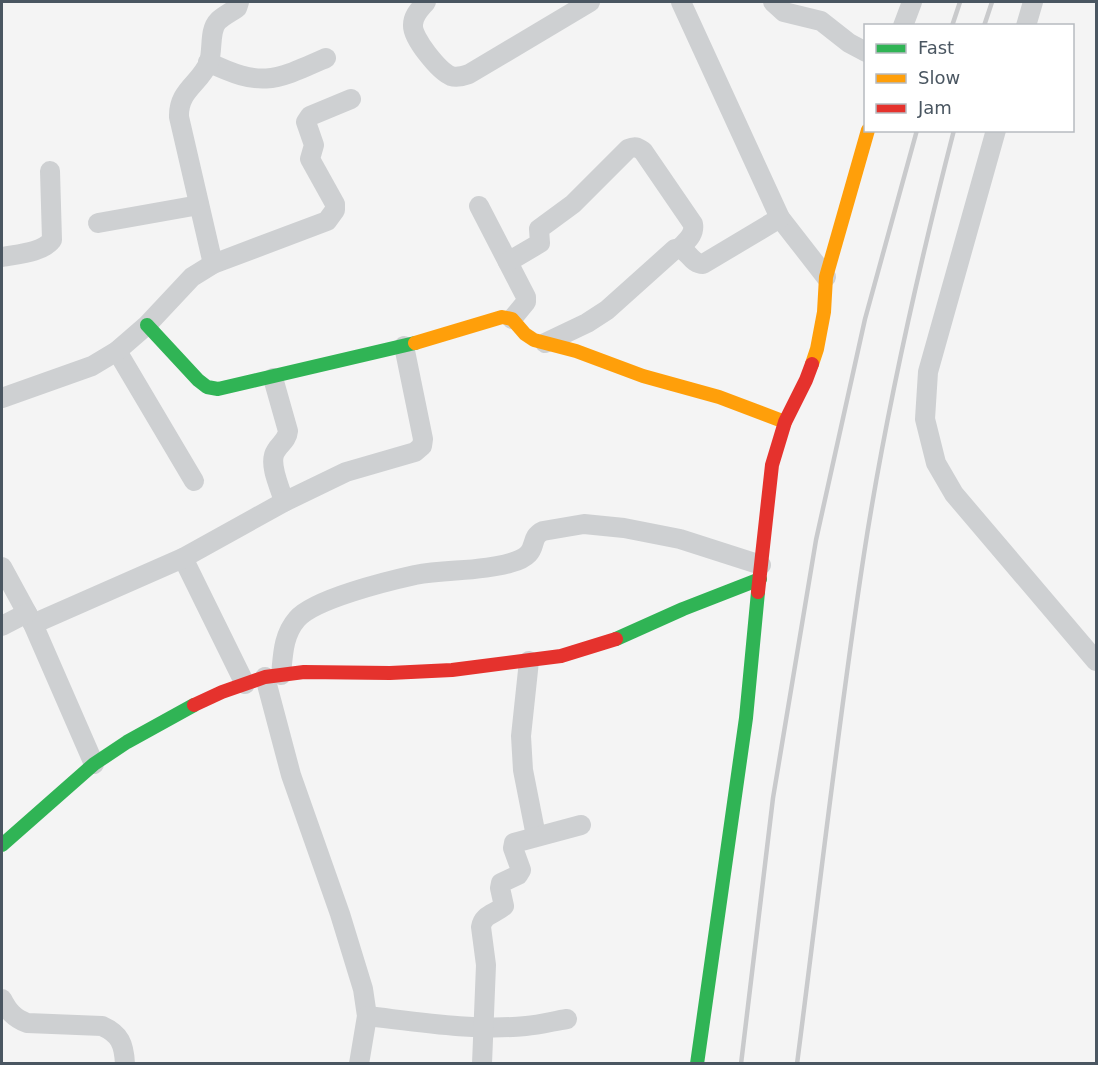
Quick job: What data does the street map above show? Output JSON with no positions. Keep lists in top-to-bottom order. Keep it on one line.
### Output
{"legend":["Fast","Slow","Jam"]}
